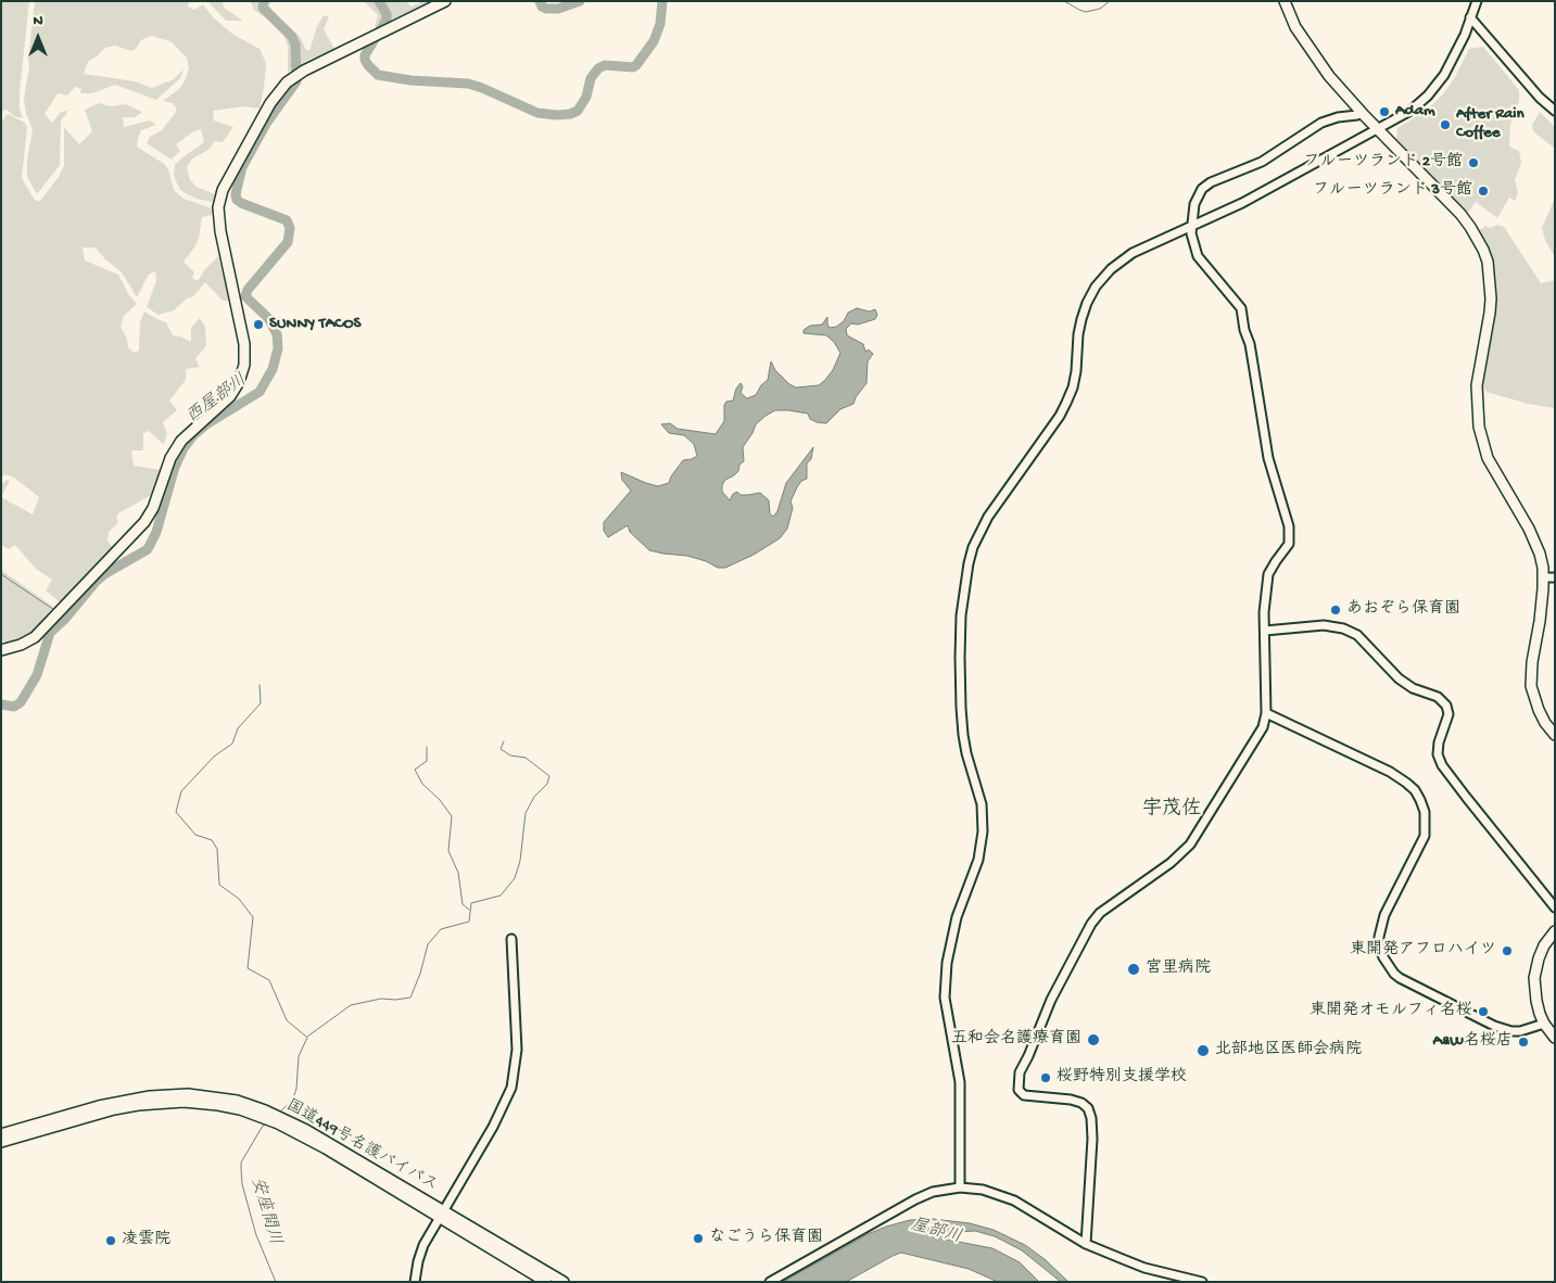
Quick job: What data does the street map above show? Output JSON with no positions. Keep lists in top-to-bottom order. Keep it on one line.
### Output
{"streets":{"main road":["国道449号名護バイパス"]},"districts":["宇茂佐"],"water":["西屋部川","安座間川","屋部川"],"places":["Adam","After Rain Coffee","フルーツランド 2号館","フルーツランド 3号館","SUNNY TACOS","あおぞら保育園","東開発アフロハイツ","宮里病院","東開発オモルフィ名桜","五和会名護療育園","A&W名桜店","北部地区医師会病院","桜野特別支援学校","なごうら保育園","凌雲院"],"north":"top"}
